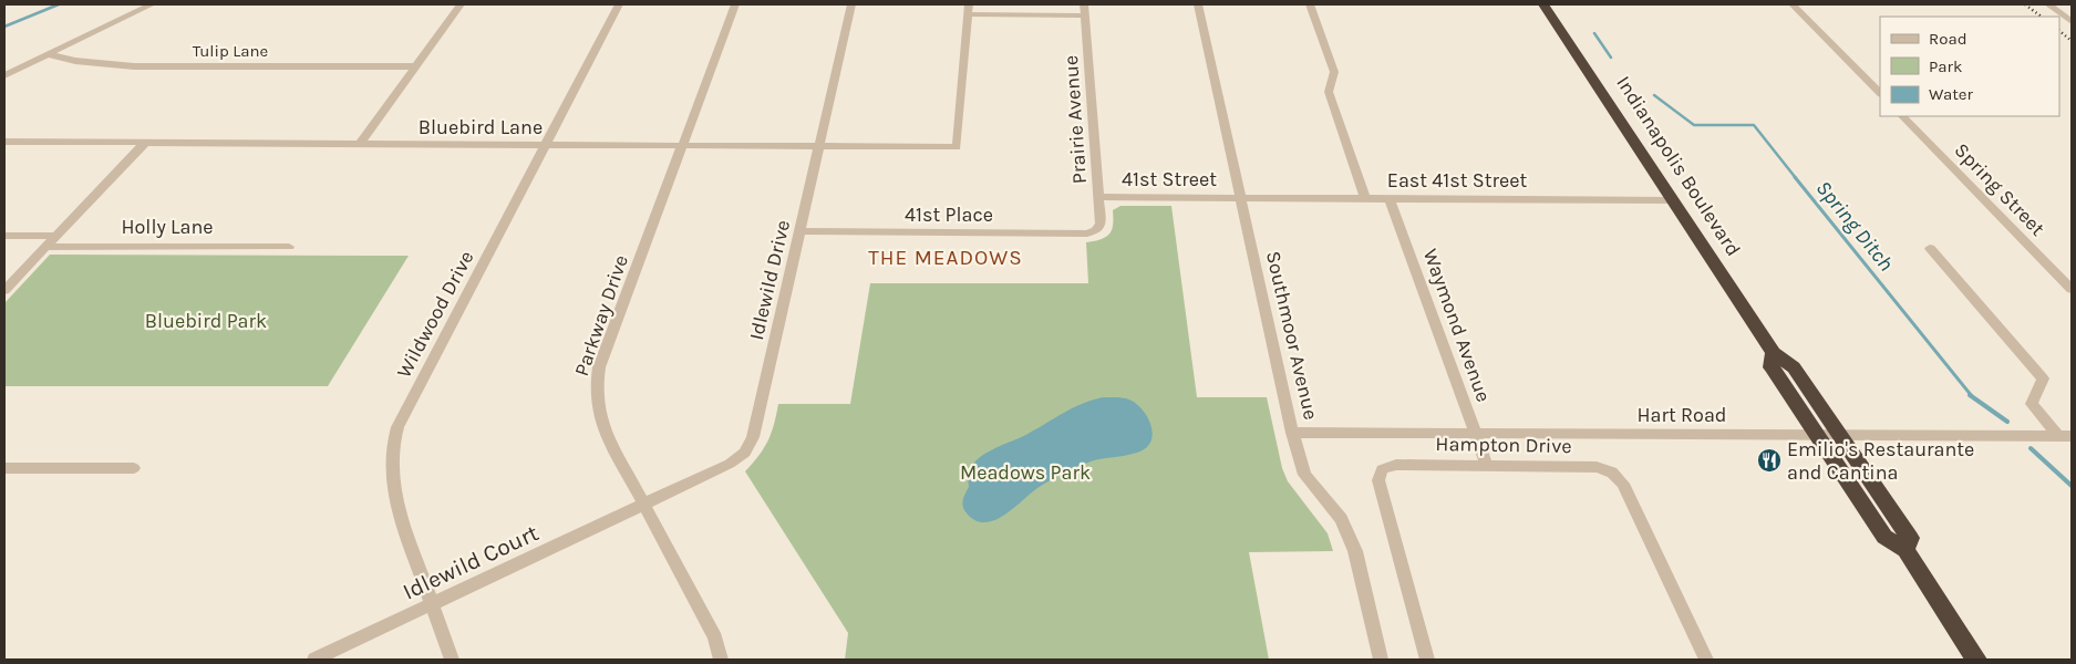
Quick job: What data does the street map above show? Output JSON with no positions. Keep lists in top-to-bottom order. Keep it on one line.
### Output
{"streets":{"highway":["Indianapolis Boulevard"],"street":["Tulip Lane","Prairie Avenue","Bluebird Lane","41st Street","East 41st Street","Spring Street","41st Place","Holly Lane","Idlewild Drive","Wildwood Drive","Parkway Drive","Waymond Avenue","Southmoor Avenue","Hart Road","Hampton Drive","Idlewild Court"]},"crossings":[["Prairie Avenue","41st Street"],["Prairie Avenue","41st Place"],["Bluebird Lane","Idlewild Drive"],["Bluebird Lane","Wildwood Drive"],["Bluebird Lane","Parkway Drive"],["Indianapolis Boulevard","East 41st Street"],["Indianapolis Boulevard","Hart Road"],["41st Street","East 41st Street"],["41st Street","Southmoor Avenue"],["East 41st Street","Waymond Avenue"],["East 41st Street","Southmoor Avenue"],["41st Place","Idlewild Drive"],["Idlewild Drive","Parkway Drive"],["Idlewild Drive","Idlewild Court"],["Wildwood Drive","Idlewild Court"],["Parkway Drive","Idlewild Court"],["Waymond Avenue","Hart Road"],["Waymond Avenue","Hampton Drive"],["Southmoor Avenue","Hart Road"]],"districts":["THE MEADOWS"],"water":["Spring Ditch"],"parks":["Bluebird Park","Meadows Park"],"places":{"restaurant":["Emilio's Restaurante and Cantina"]},"legend":["Road","Park","Water"]}
